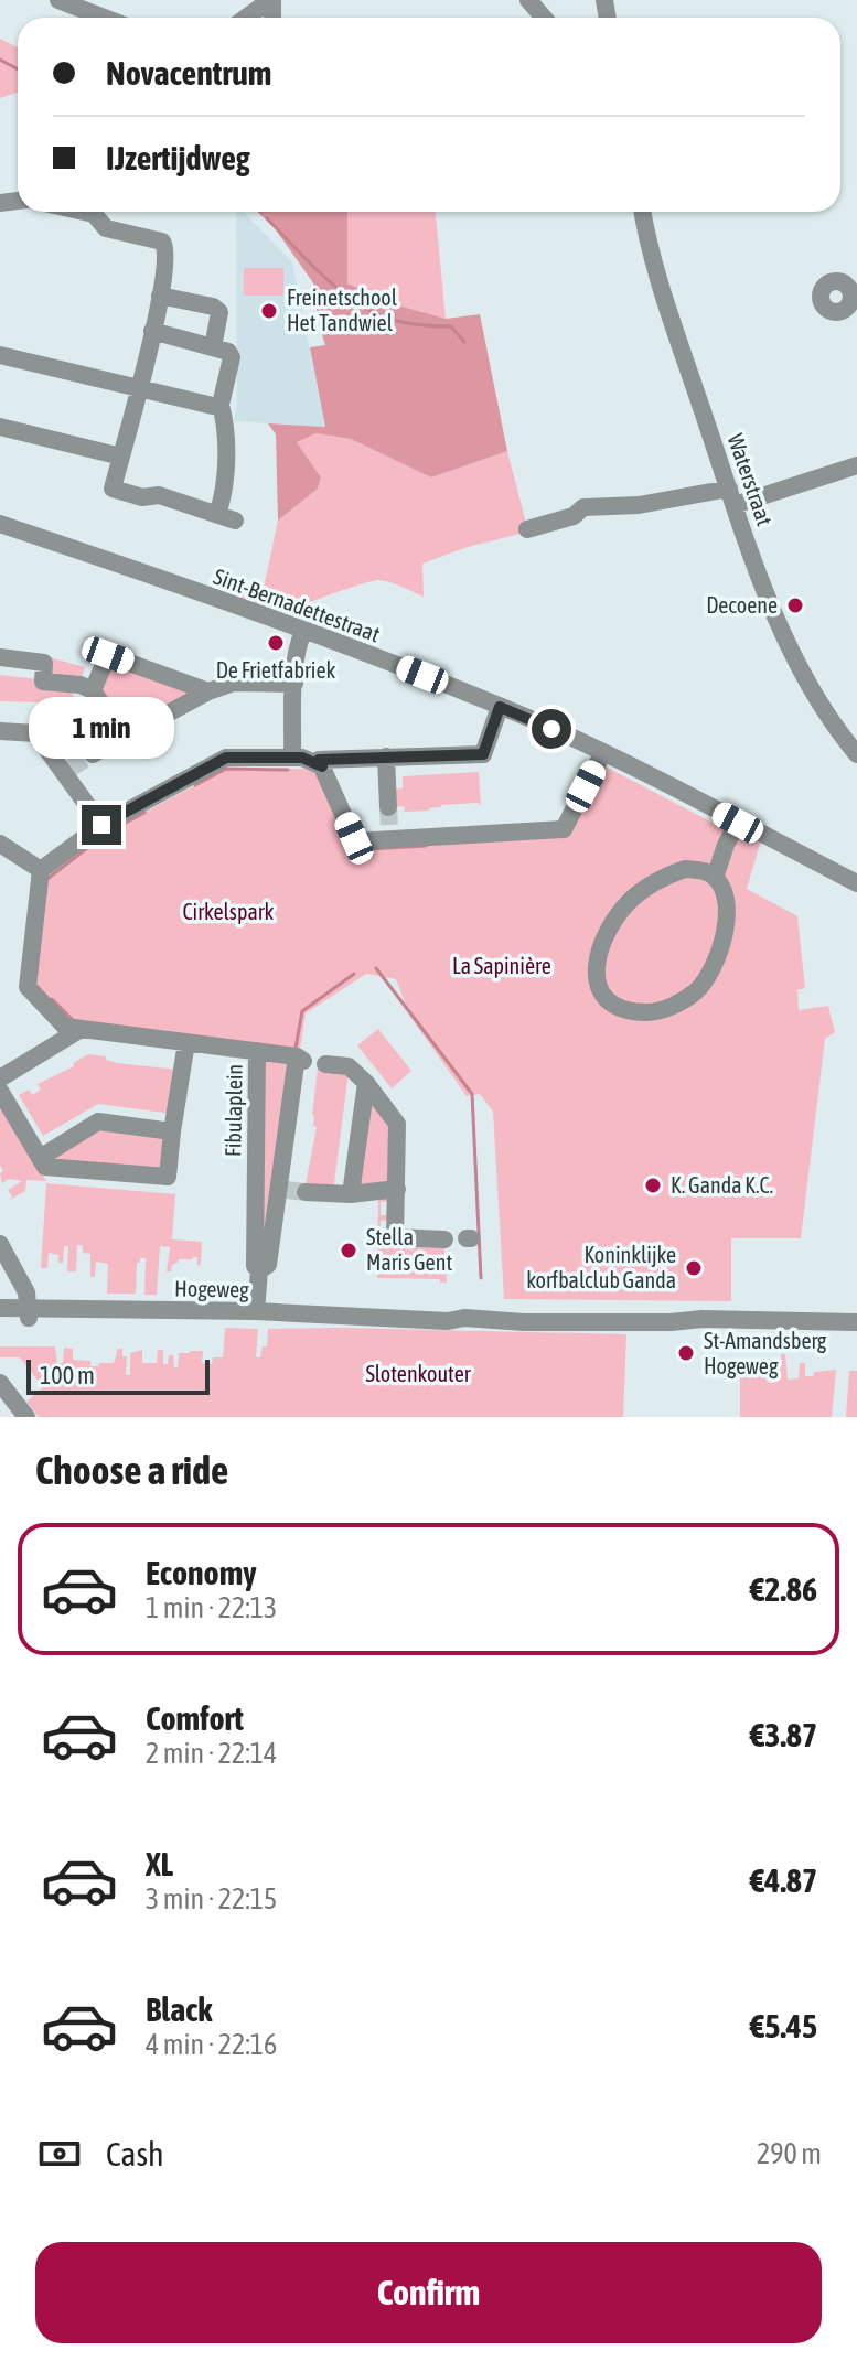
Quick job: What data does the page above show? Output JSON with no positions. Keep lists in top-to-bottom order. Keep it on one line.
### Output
{"streets":{"street":["Waterstraat","Sint-Bernadettestraat","Fibulaplein","Hogeweg"]},"crossings":[["Fibulaplein","Hogeweg"]],"parks":["Cirkelspark","La Sapinière","Slotenkouter"],"places":["Freinetschool Het Tandwiel","Decoene","De Frietfabriek","K. Ganda K.C.","Stella Maris Gent","Koninklijke korfbalclub Ganda","St-Amandsberg Hogeweg"],"scale_bar":"100 m","page":{"banner":["Novacentrum","IJzertijdweg"],"bubble":"1 min","scale":"100 m","heading":"Choose a ride","list":[{"name":"Economy","note":"1 min · 22:13","value":"€2.86"},{"name":"Comfort","note":"2 min · 22:14","value":"€3.87"},{"name":"XL","note":"3 min · 22:15","value":"€4.87"},{"name":"Black","note":"4 min · 22:16","value":"€5.45"}],"pay":["Cash","290 m"],"buttons":"Confirm"}}
